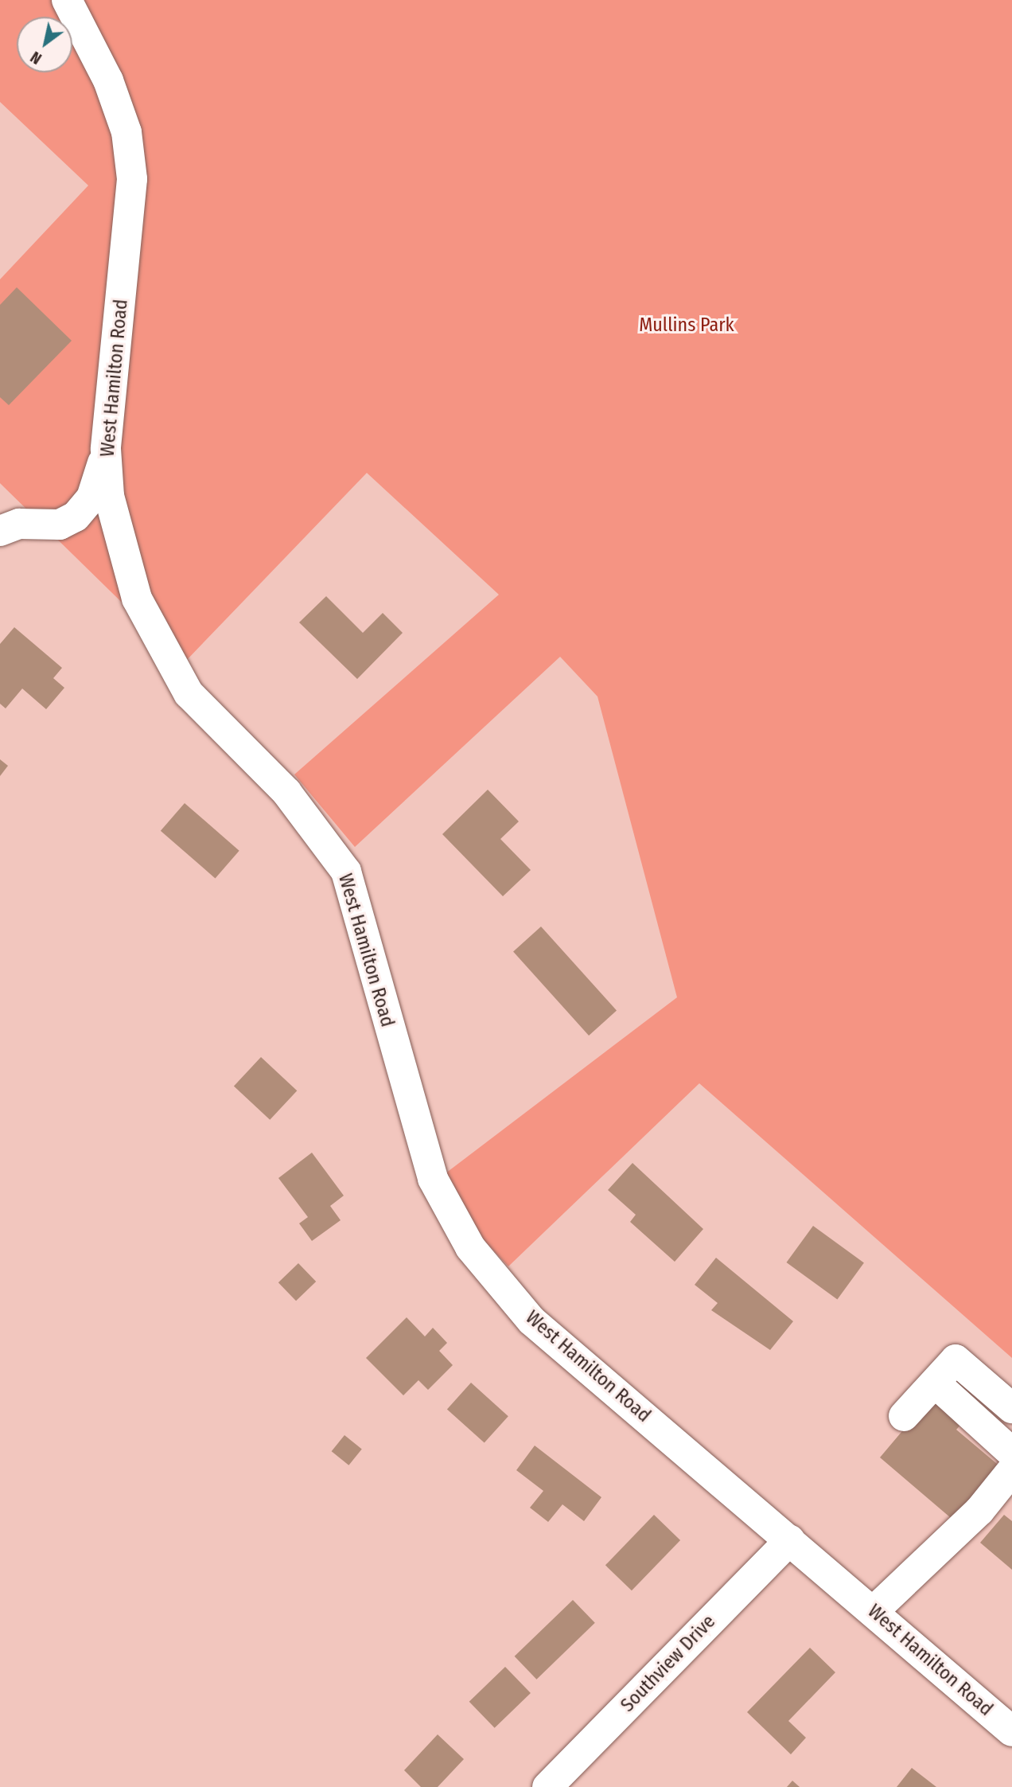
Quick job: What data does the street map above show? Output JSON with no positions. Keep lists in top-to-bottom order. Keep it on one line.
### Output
{"streets":{"street":["West Hamilton Road","Southview Drive"]},"crossings":[["West Hamilton Road","Southview Drive"]],"parks":["Mullins Park"],"north":"bottom left"}
